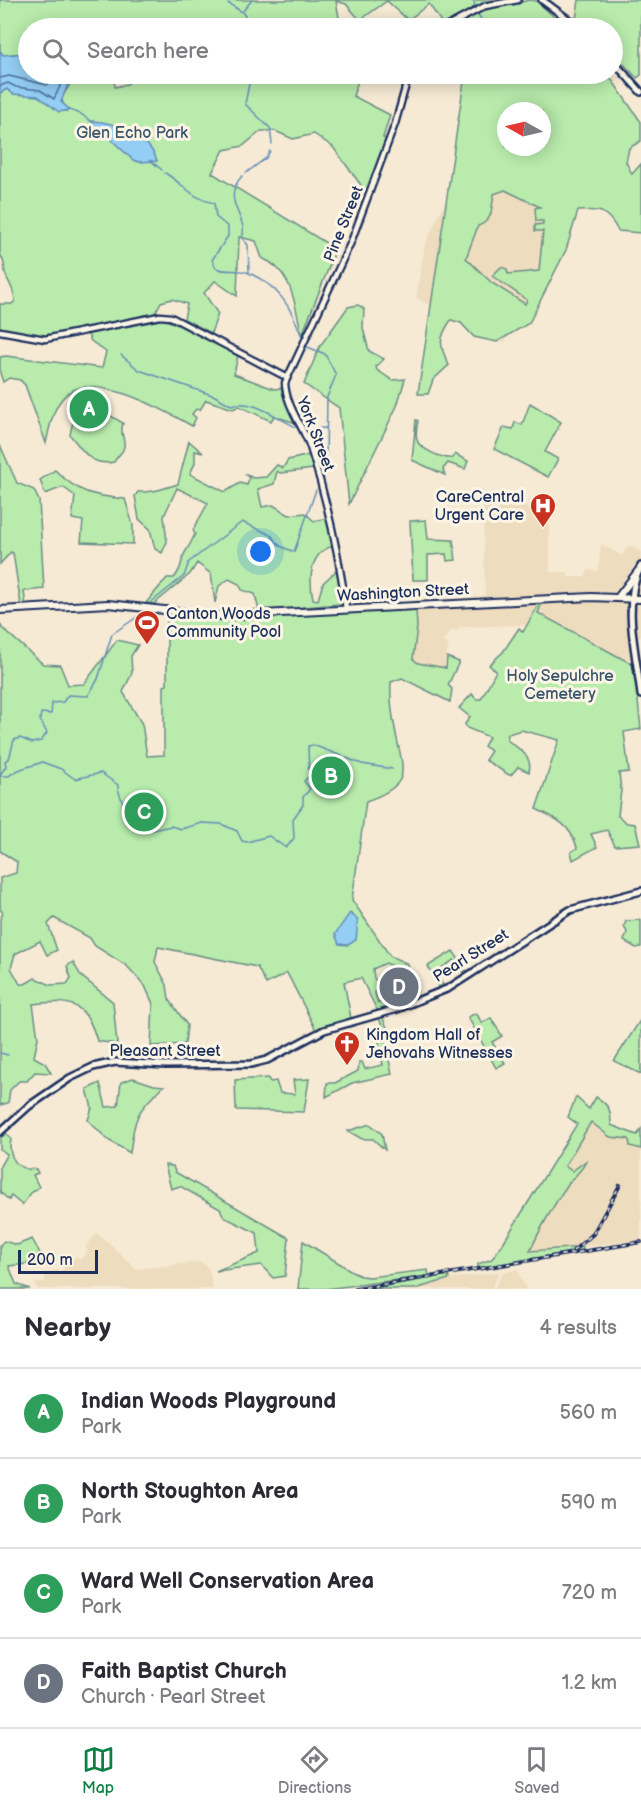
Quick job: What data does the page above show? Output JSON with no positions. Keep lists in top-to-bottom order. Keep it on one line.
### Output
{"streets":{"main road":["Washington Street","Pearl Street","Pleasant Street"],"street":["Pine Street","York Street"]},"crossings":[["Pine Street","York Street"],["York Street","Washington Street"],["Pearl Street","Pleasant Street"]],"parks":["Glen Echo Park","Holy Sepulchre Cemetery"],"places":{"hospital":["CareCentral Urgent Care"],"sports":["Canton Woods Community Pool"],"church":["Kingdom Hall of Jehovahs Witnesses"]},"scale_bar":"200 m","north":"left","page":{"search":"Search here","pins":["A","B","C","D"],"scale":"200 m","heading":["Nearby","4 results"],"list":[{"mark":"A","name":"Indian Woods Playground","note":"Park","value":"560 m"},{"mark":"B","name":"North Stoughton Area","note":"Park","value":"590 m"},{"mark":"C","name":"Ward Well Conservation Area","note":"Park","value":"720 m"},{"mark":"D","name":"Faith Baptist Church","note":"Church · Pearl Street","value":"1.2 km"}],"nav":["Map","Directions","Saved"]}}
